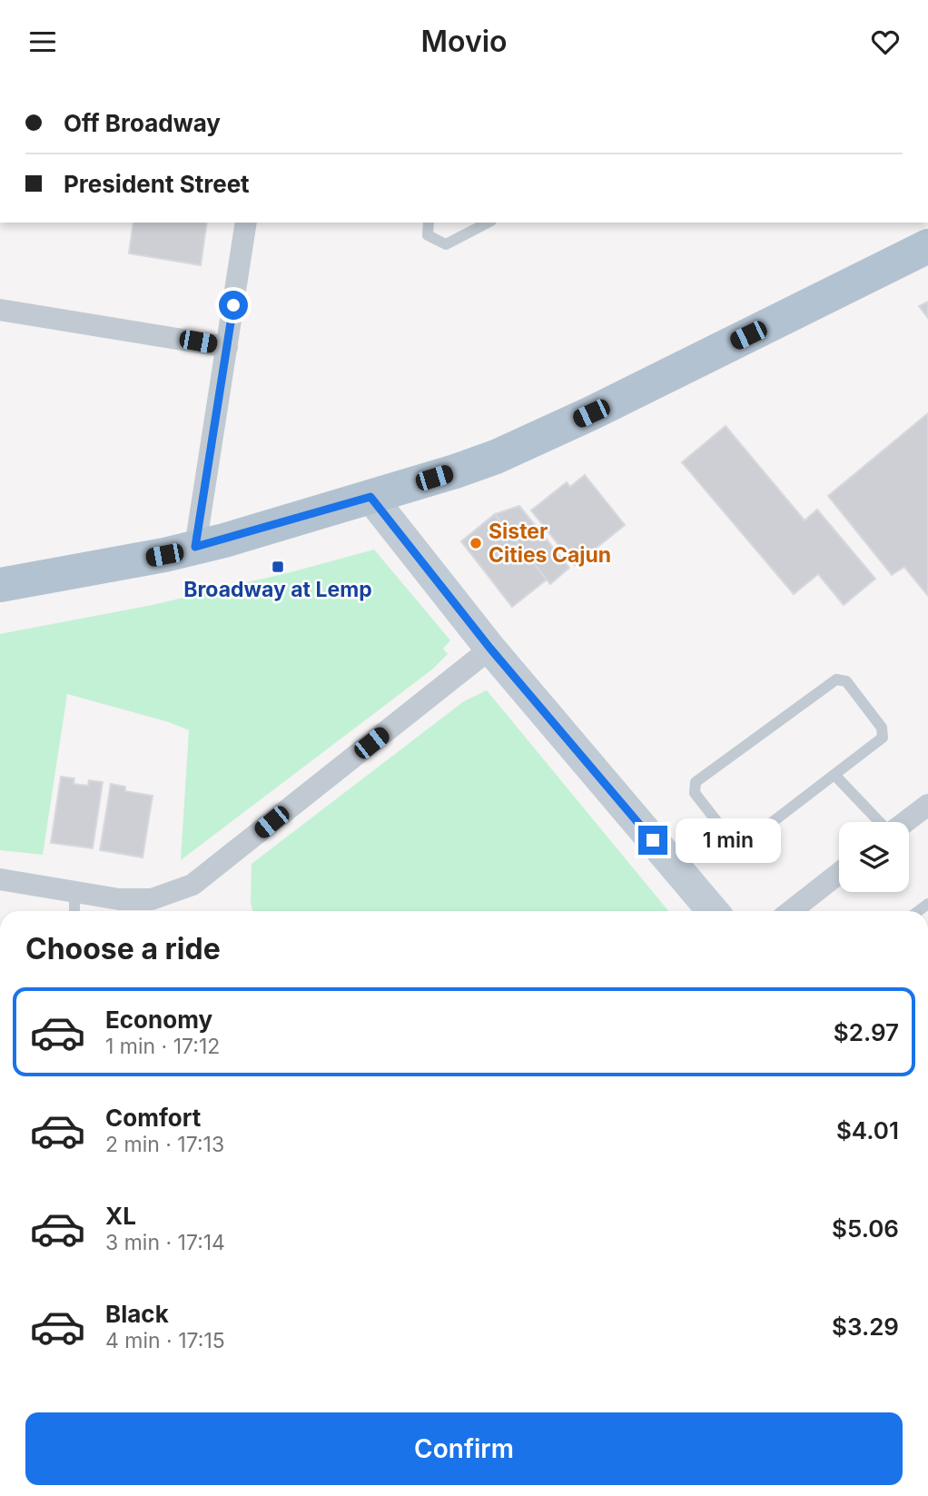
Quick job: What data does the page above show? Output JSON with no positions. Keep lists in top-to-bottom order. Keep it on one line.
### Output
{"places":{"other":["Sister Cities Cajun"],"transit":["Broadway at Lemp"]},"page":{"header":"Movio","banner":["Off Broadway","President Street"],"bubble":"1 min","heading":"Choose a ride","list":[{"name":"Economy","note":"1 min · 17:12","value":"$2.97"},{"name":"Comfort","note":"2 min · 17:13","value":"$4.01"},{"name":"XL","note":"3 min · 17:14","value":"$5.06"},{"name":"Black","note":"4 min · 17:15","value":"$3.29"}],"buttons":"Confirm"}}
